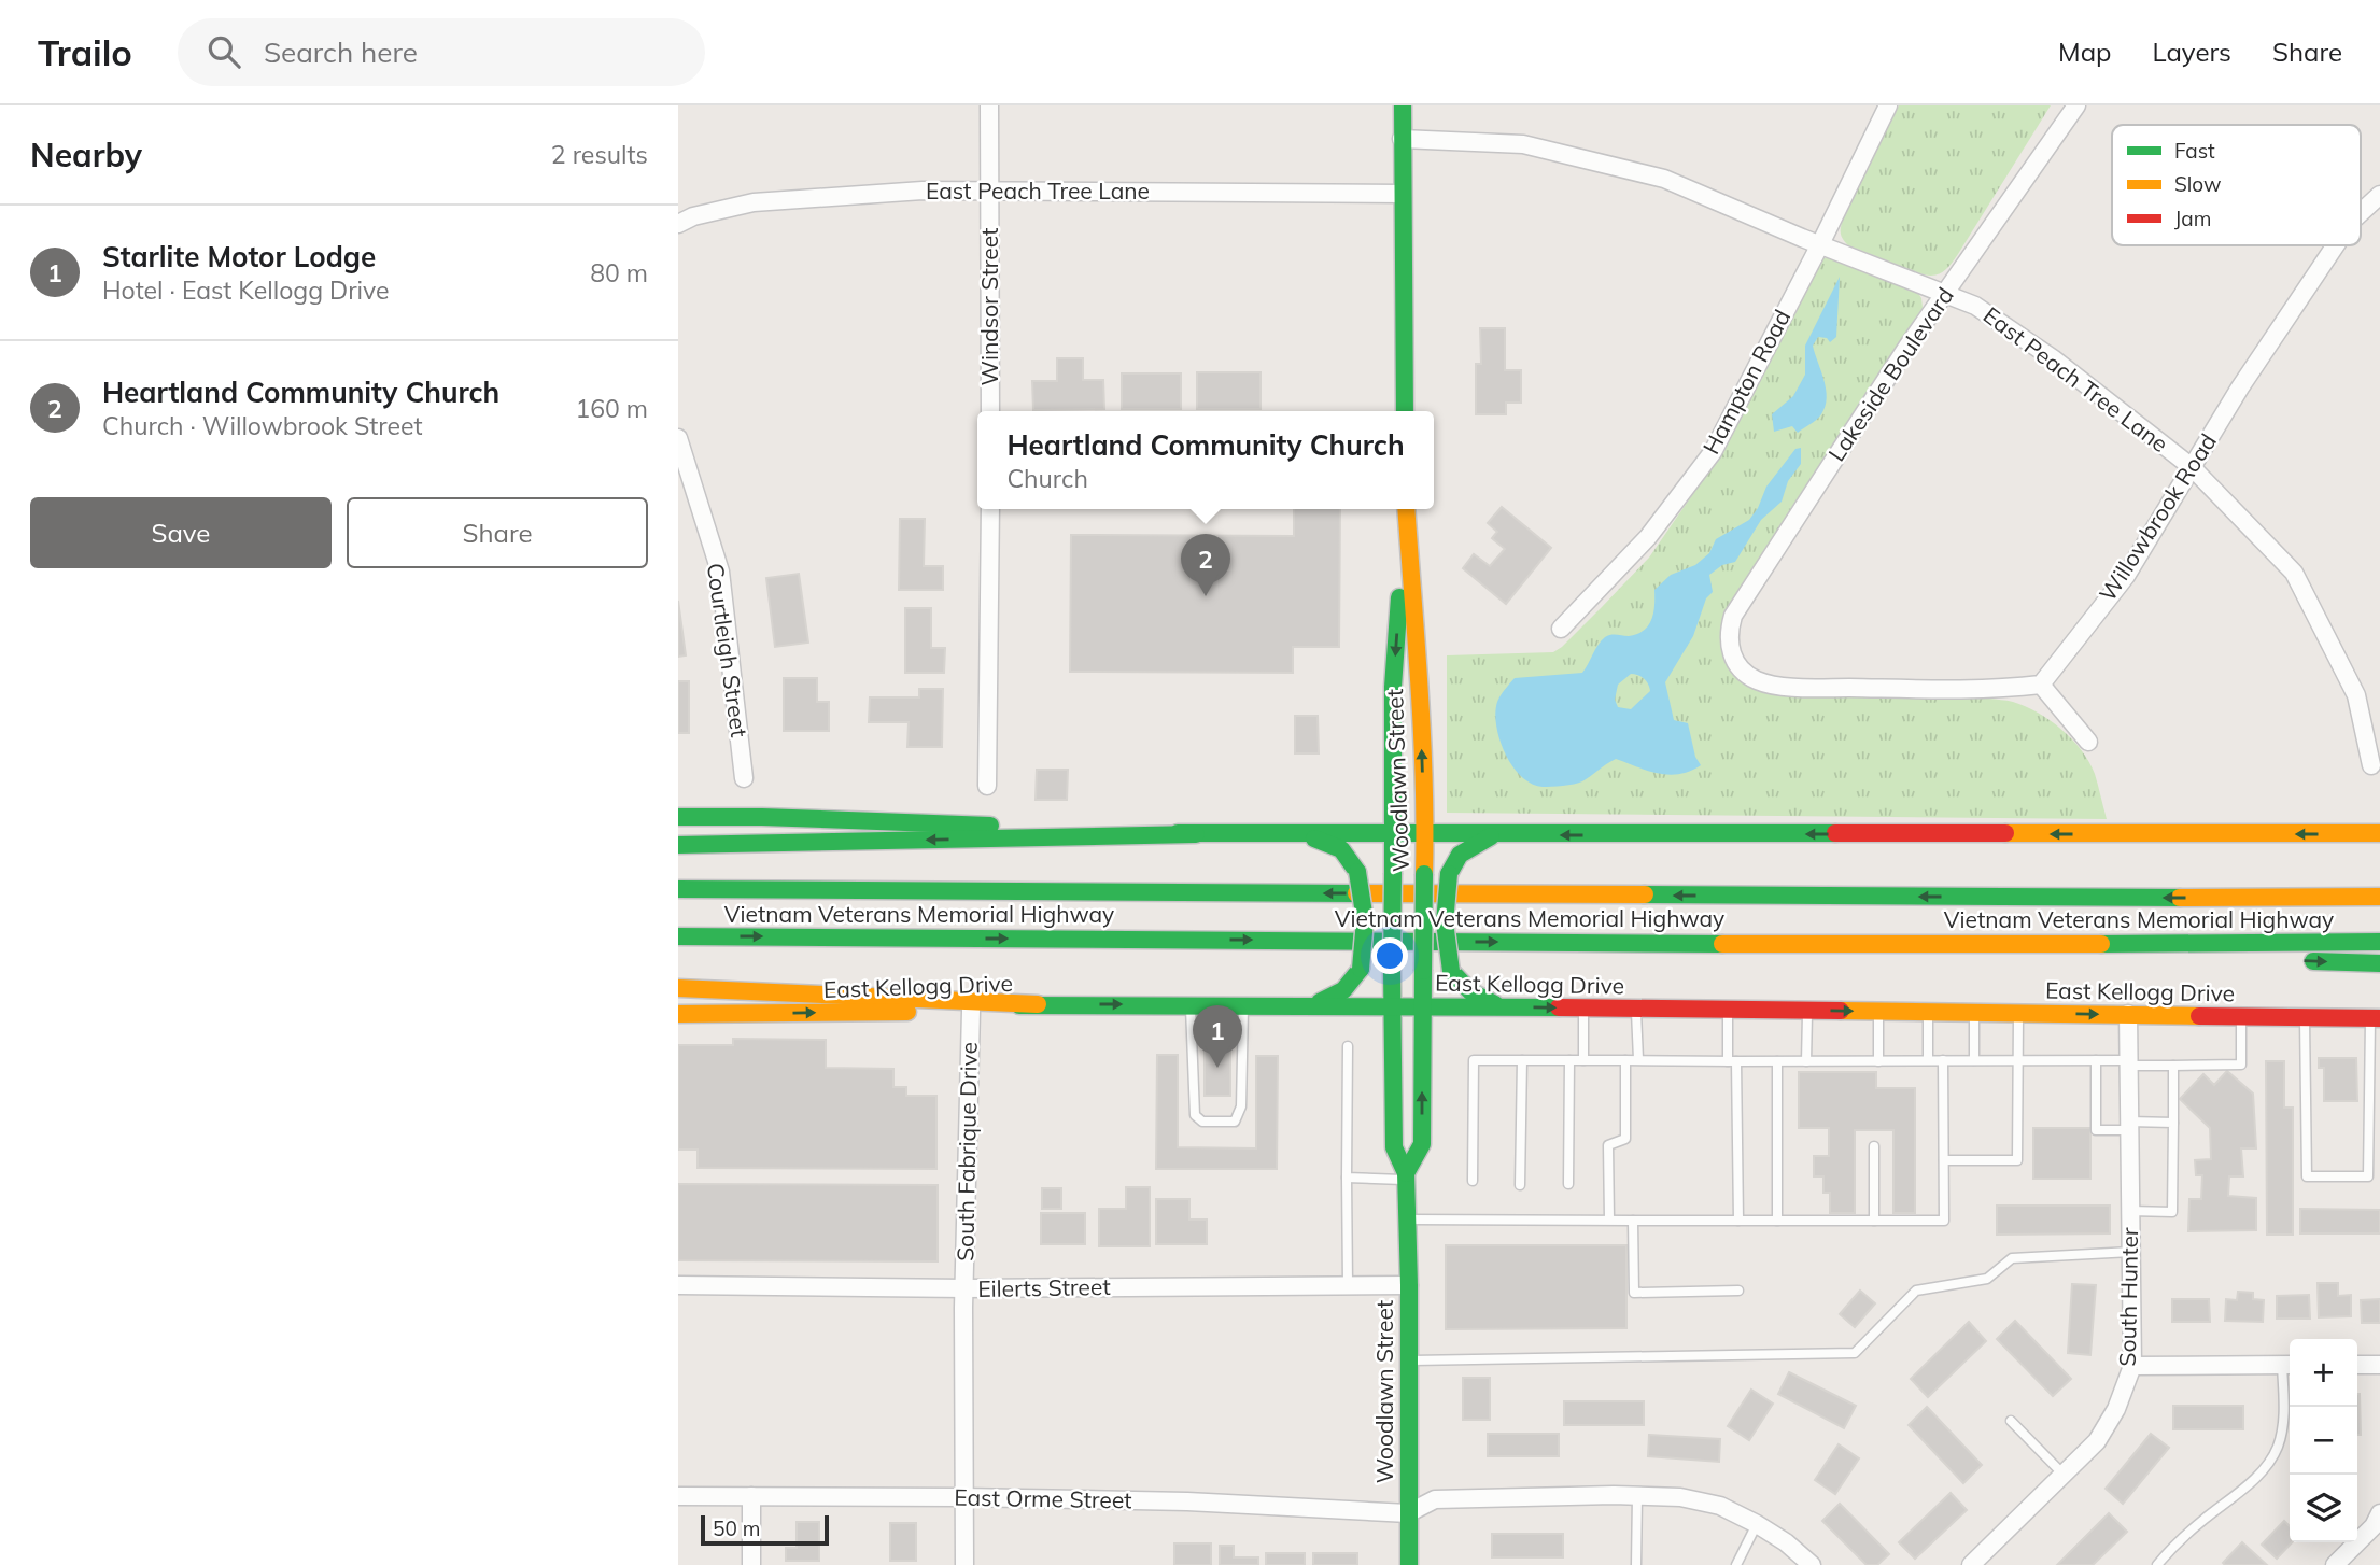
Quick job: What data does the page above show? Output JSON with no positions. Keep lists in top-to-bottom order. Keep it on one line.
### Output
{"streets":{"main road":["Woodlawn Street","Vietnam Veterans Memorial Highway","East Kellogg Drive"],"street":["East Peach Tree Lane","Windsor Street","Lakeside Boulevard","Hampton Road","Willowbrook Road","Courtleigh Street","South Fabrique Drive","Eilerts Street","South Hunter","East Orme Street"]},"crossings":[["East Peach Tree Lane","Windsor Street"],["East Peach Tree Lane","Lakeside Boulevard"],["East Peach Tree Lane","Hampton Road"],["East Peach Tree Lane","Willowbrook Road"],["Lakeside Boulevard","Willowbrook Road"],["Woodlawn Street","East Kellogg Drive"],["Woodlawn Street","Eilerts Street"],["Woodlawn Street","East Orme Street"],["East Kellogg Drive","South Fabrique Drive"],["East Kellogg Drive","South Hunter"],["South Fabrique Drive","Eilerts Street"],["South Fabrique Drive","East Orme Street"]],"legend":["Fast","Slow","Jam"],"scale_bar":"50 m","page":{"header":"Trailo","search":"Search here","nav":["Map","Layers","Share"],"heading":["Nearby","2 results"],"list":[{"mark":"1","name":"Starlite Motor Lodge","note":"Hotel · East Kellogg Drive","value":"80 m"},{"mark":"2","name":"Heartland Community Church","note":"Church · Willowbrook Street","value":"160 m"}],"popup":["Heartland Community Church","Church"],"buttons":["Save","Share"],"pins":["2","1"],"map_buttons":["+","−"],"scale":"50 m"}}
